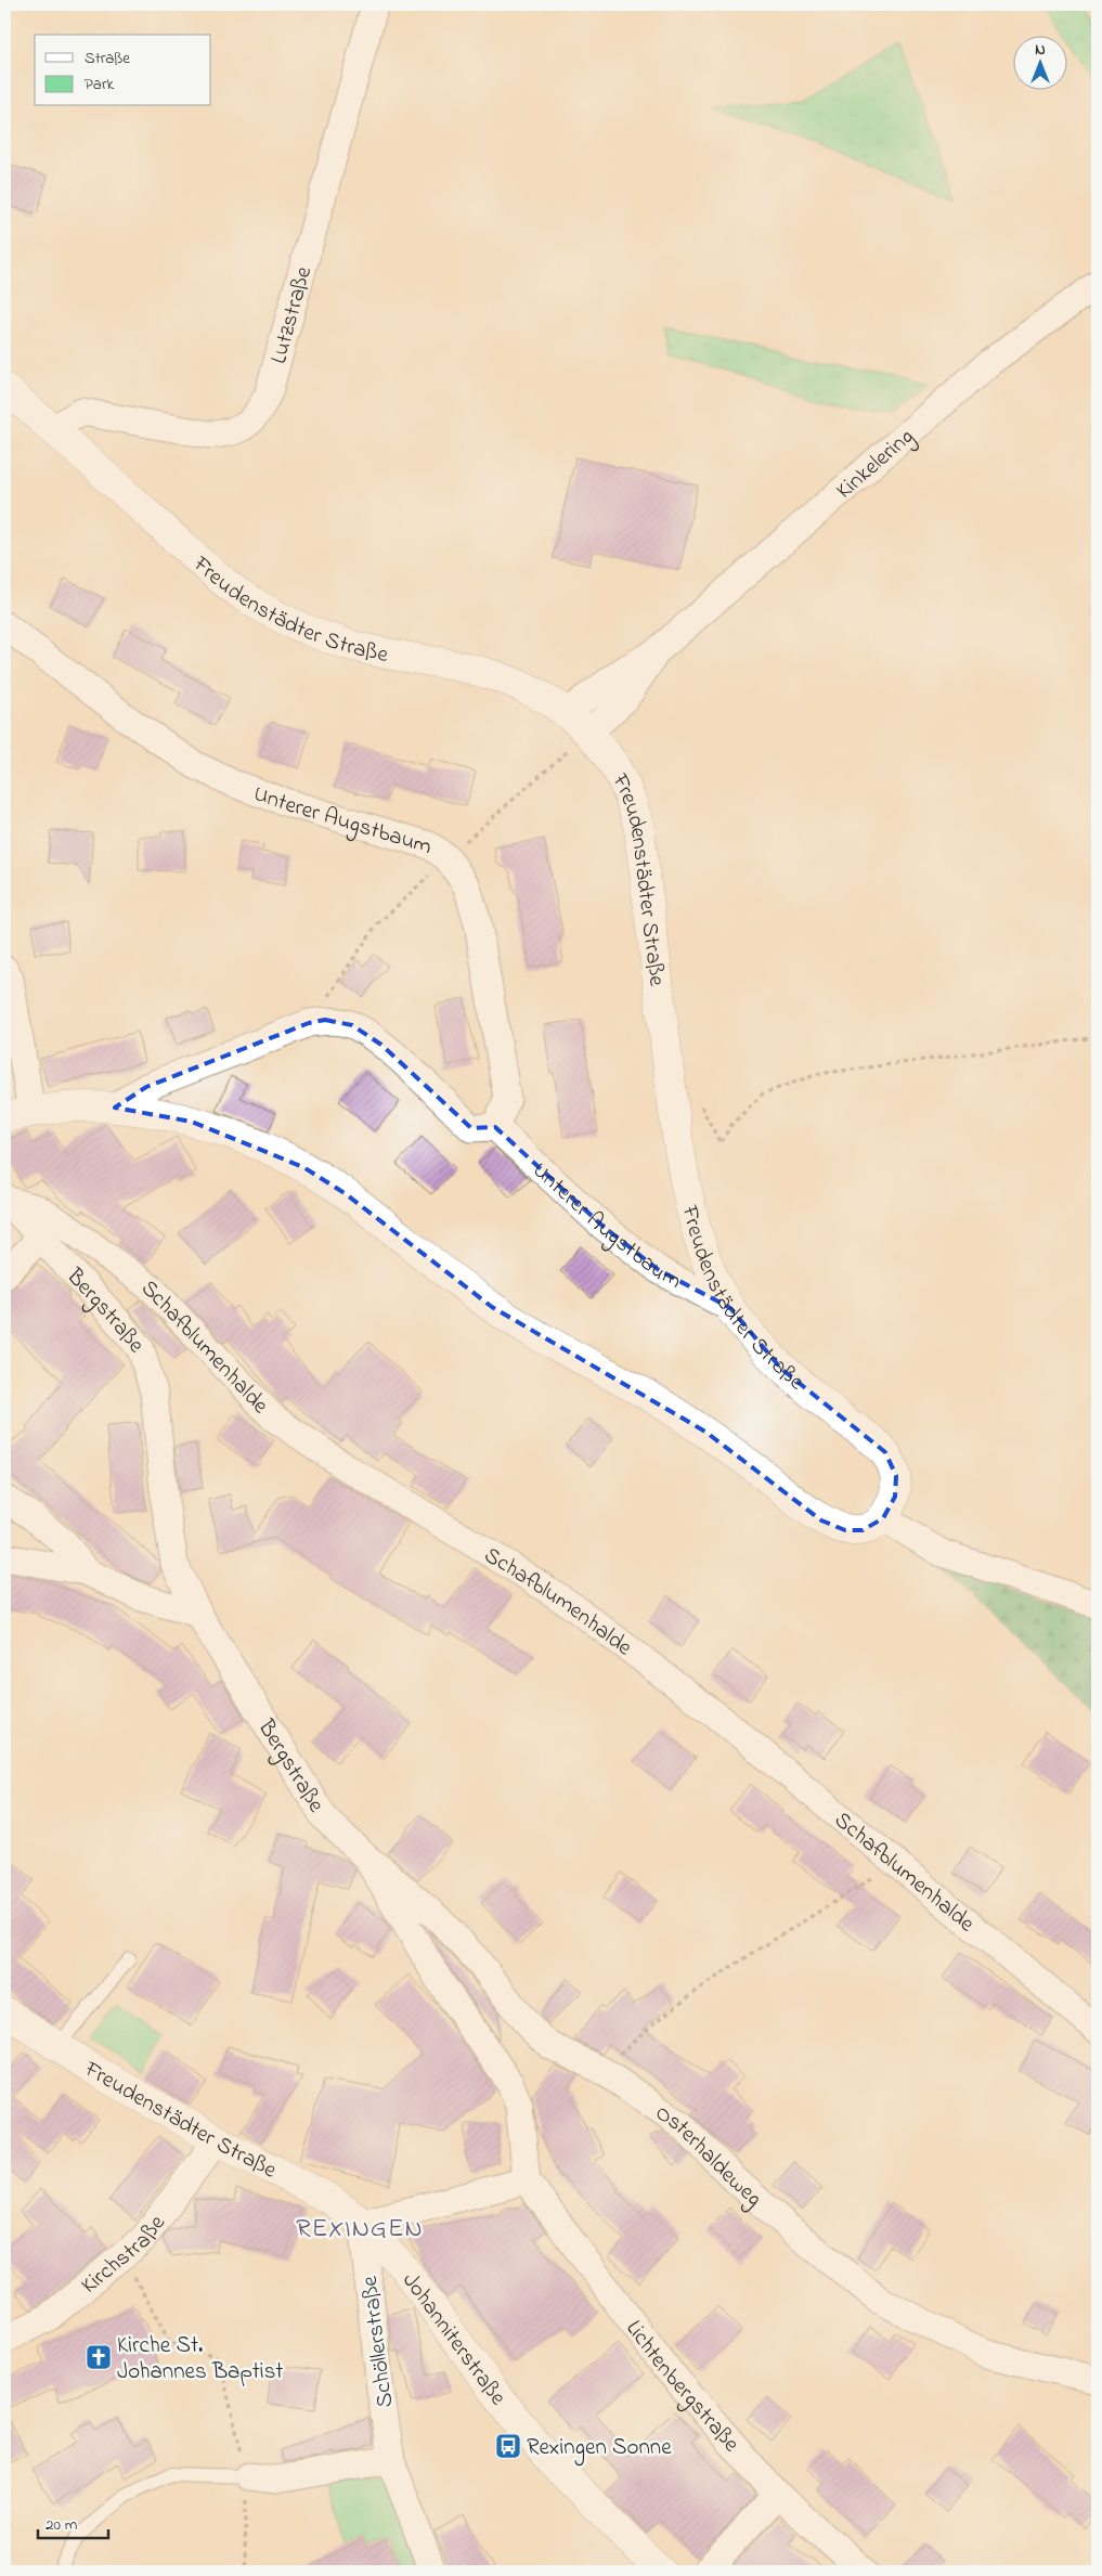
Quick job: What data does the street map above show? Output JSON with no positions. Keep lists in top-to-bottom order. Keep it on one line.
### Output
{"streets":{"street":["Lutzstraße","Kinkelering","Freudenstädter Straße","Unterer Augstbaum","Bergstraße","Schafblumenhalde","Osterhaldeweg","Kirchstraße","Johanniterstraße","Schöllerstraße","Lichtenbergstraße"]},"crossings":[["Lutzstraße","Freudenstädter Straße"],["Kinkelering","Freudenstädter Straße"],["Freudenstädter Straße","Unterer Augstbaum"],["Freudenstädter Straße","Kirchstraße"],["Freudenstädter Straße","Johanniterstraße"],["Freudenstädter Straße","Schöllerstraße"],["Bergstraße","Schafblumenhalde"],["Bergstraße","Osterhaldeweg"],["Bergstraße","Lichtenbergstraße"],["Johanniterstraße","Schöllerstraße"]],"districts":["REXINGEN"],"places":{"church":["Kirche St. Johannes Baptist"],"bus stop":["Rexingen Sonne"]},"legend":["Straße","Park"],"scale_bar":"20 m","north":"top"}
